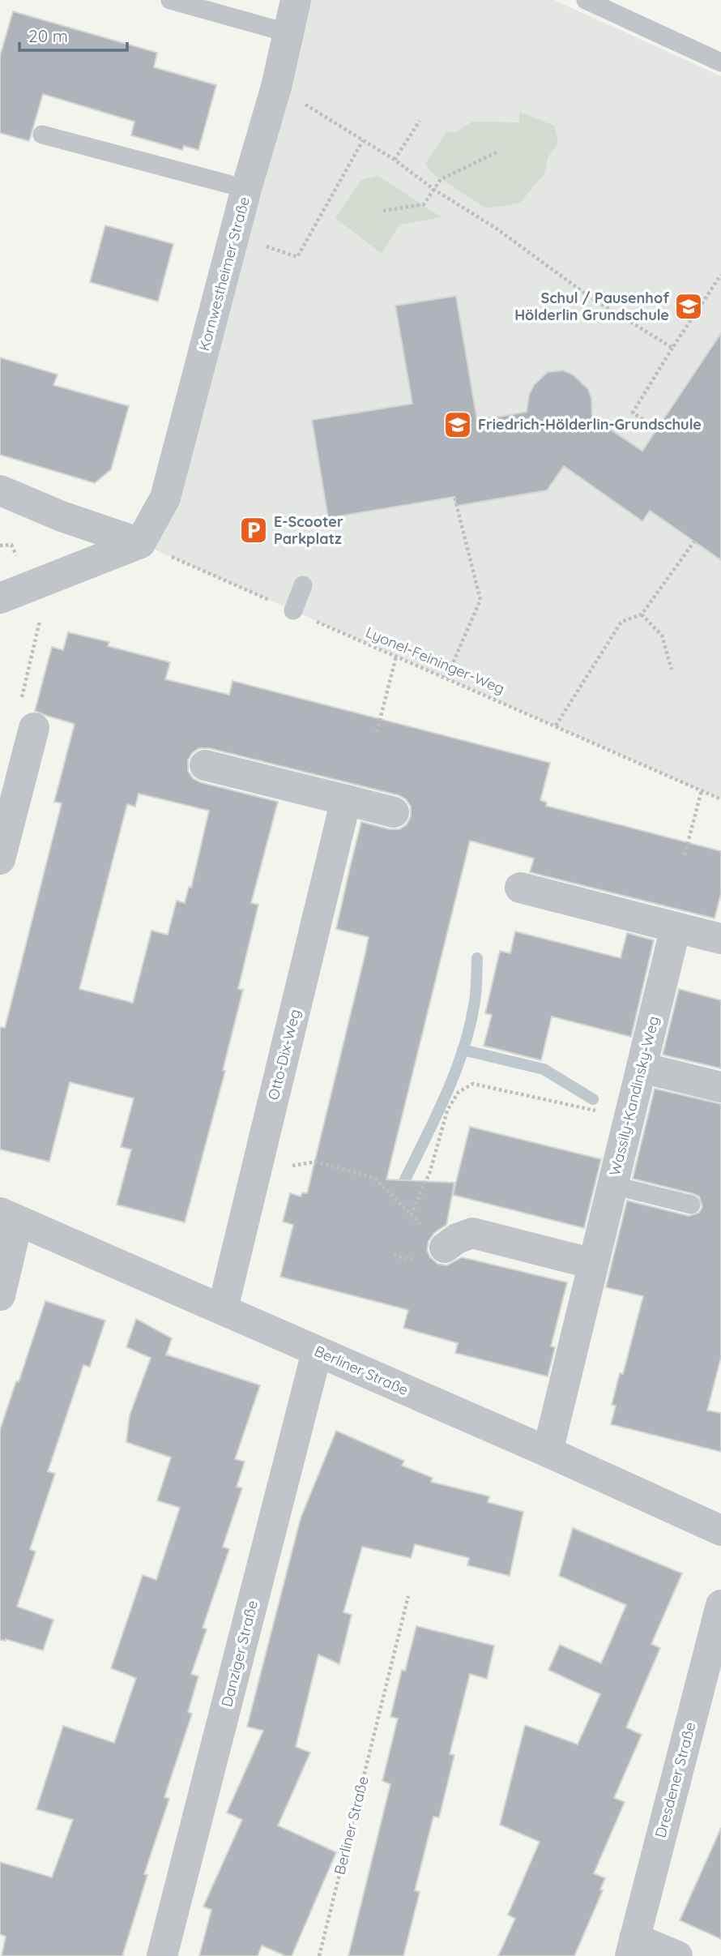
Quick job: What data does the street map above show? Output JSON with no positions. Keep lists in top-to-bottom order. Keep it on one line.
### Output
{"streets":{"street":["Kornwestheimer Straße","Otto-Dix-Weg","Wassily-Kandinsky-Weg","Berliner Straße","Danziger Straße","Dresdener Straße"],"path":["Lyonel-Feininger-Weg"]},"crossings":[["Kornwestheimer Straße","Lyonel-Feininger-Weg"],["Otto-Dix-Weg","Berliner Straße"],["Wassily-Kandinsky-Weg","Berliner Straße"],["Berliner Straße","Danziger Straße"]],"places":{"school or university":["Schul / Pausenhof Hölderlin Grundschule","Friedrich-Hölderlin-Grundschule"],"parking":["E-Scooter Parkplatz"]},"scale_bar":"20 m"}
